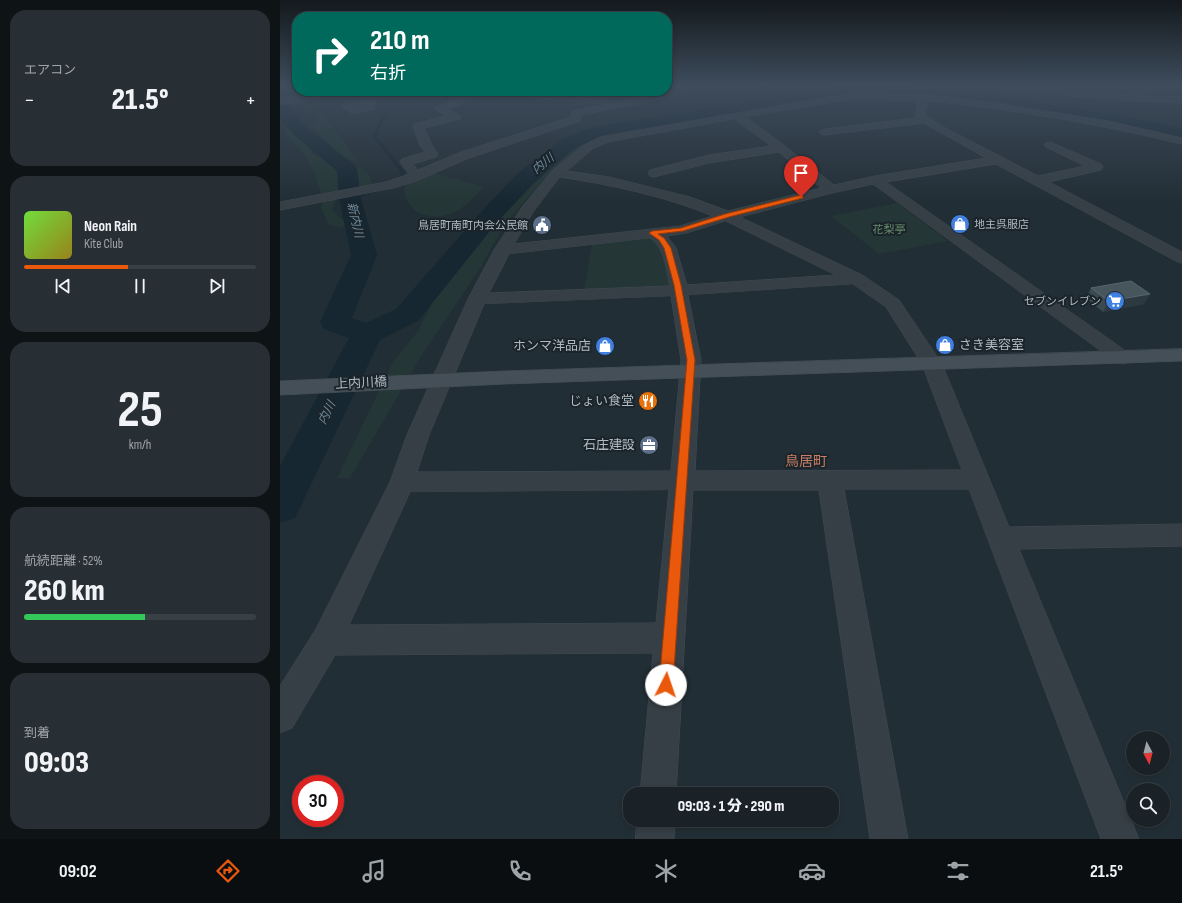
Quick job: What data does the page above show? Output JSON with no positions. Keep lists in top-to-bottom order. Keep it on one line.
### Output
{"streets":{"street":["上内川橋"]},"districts":["鳥居町"],"water":["内川","新内川"],"parks":["花梨亭"],"places":{"shop":["地主呉服店","さき美容室","ホンマ洋品店"],"public building":["鳥居町南町内会公民館"],"supermarket":["セブンイレブン"],"restaurant":["じょい食堂"],"office":["石庄建設"]},"north":"bottom","page":{"tile":["エアコン",["25","km/h"],["航続距離 · 52%","260 km"],["到着","09:03"]],"turn":["210 m","右折"],"heat":["−","21.5°","+"],"song":["Neon Rain","Kite Club"],"limit":"30","trip":"09:03 · 1 分 · 290 m","tabs":["09:02","21.5°"]}}
